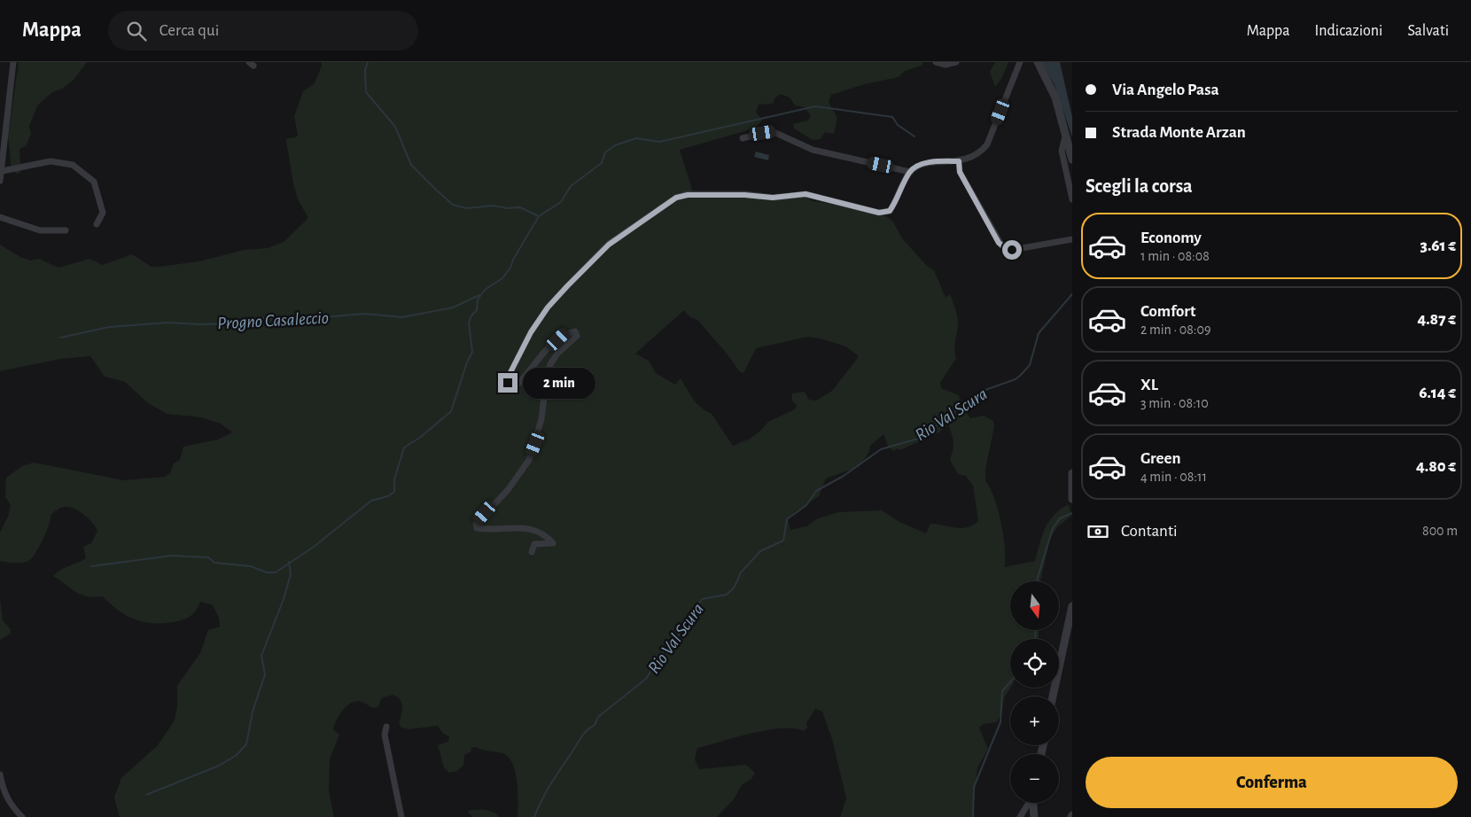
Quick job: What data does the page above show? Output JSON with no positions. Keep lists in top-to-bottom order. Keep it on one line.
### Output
{"water":["Progno Casaleccio","Rio Val Scura"],"north":"bottom","page":{"header":"Mappa","search":"Cerca qui","nav":["Mappa","Indicazioni","Salvati"],"banner":["Via Angelo Pasa","Strada Monte Arzan"],"heading":"Scegli la corsa","list":[{"name":"Economy","note":"1 min · 08:08","value":"3.61 €"},{"name":"Comfort","note":"2 min · 08:09","value":"4.87 €"},{"name":"XL","note":"3 min · 08:10","value":"6.14 €"},{"name":"Green","note":"4 min · 08:11","value":"4.80 €"}],"bubble":"2 min","pay":["Contanti","800 m"],"map_buttons":["+","−"],"buttons":"Conferma"}}
